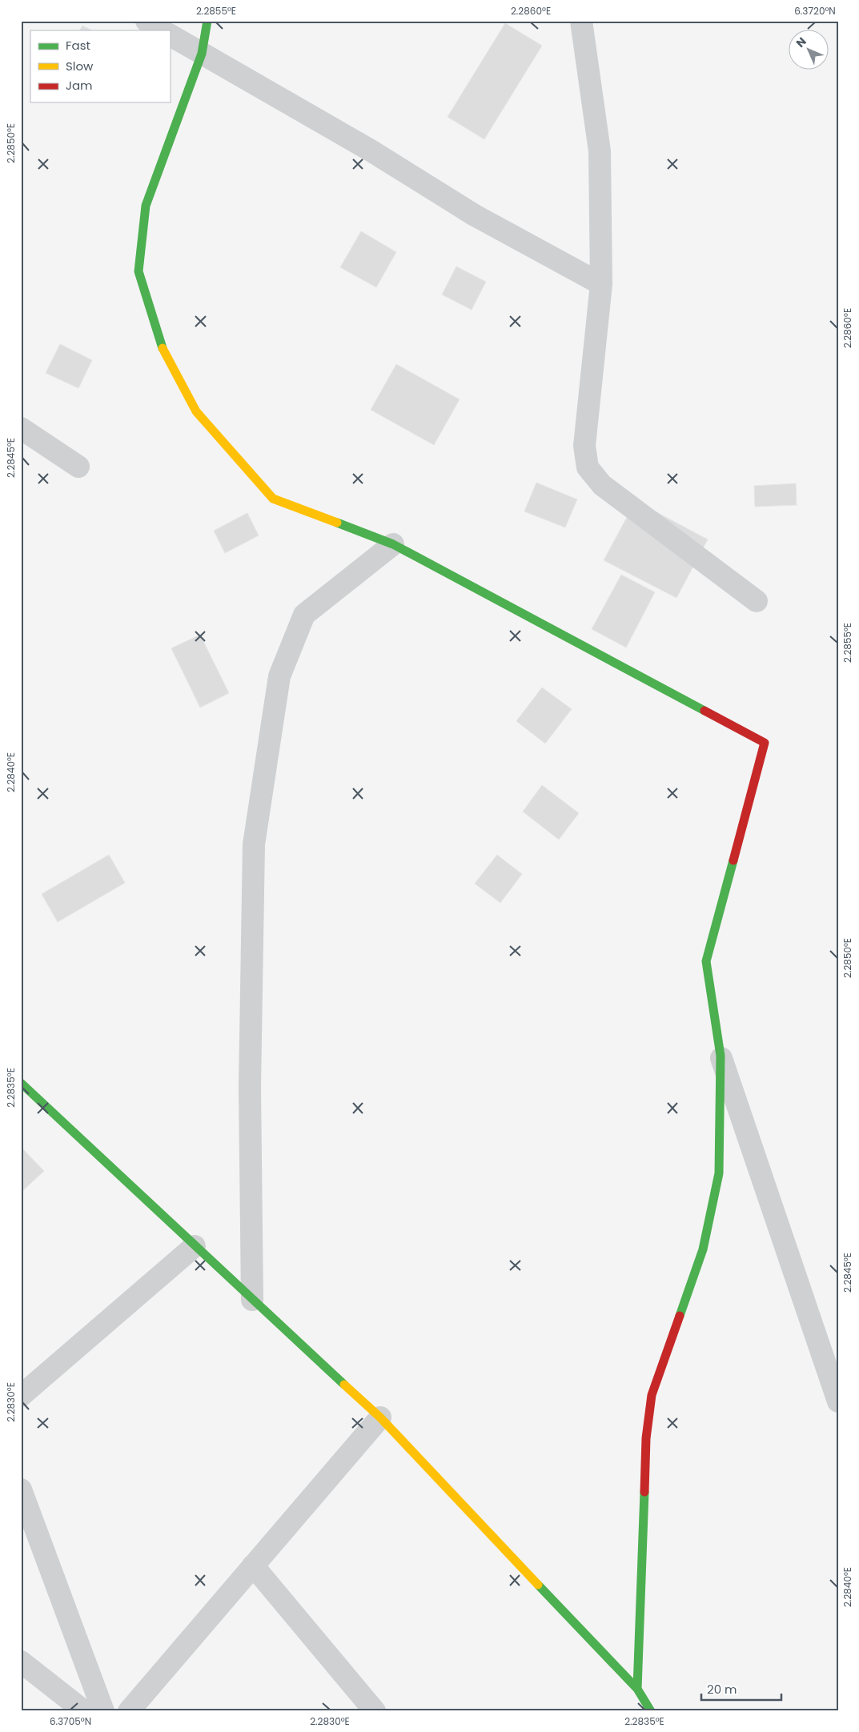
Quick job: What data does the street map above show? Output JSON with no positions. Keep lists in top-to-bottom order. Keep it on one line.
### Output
{"legend":["Fast","Slow","Jam"],"scale_bar":"20 m","north":"top left","coordinates":["2.2855°E","2.2860°E","6.3720°N","2.2850°E","2.2845°E","2.2840°E","2.2835°E","2.2830°E","6.3705°N"]}
